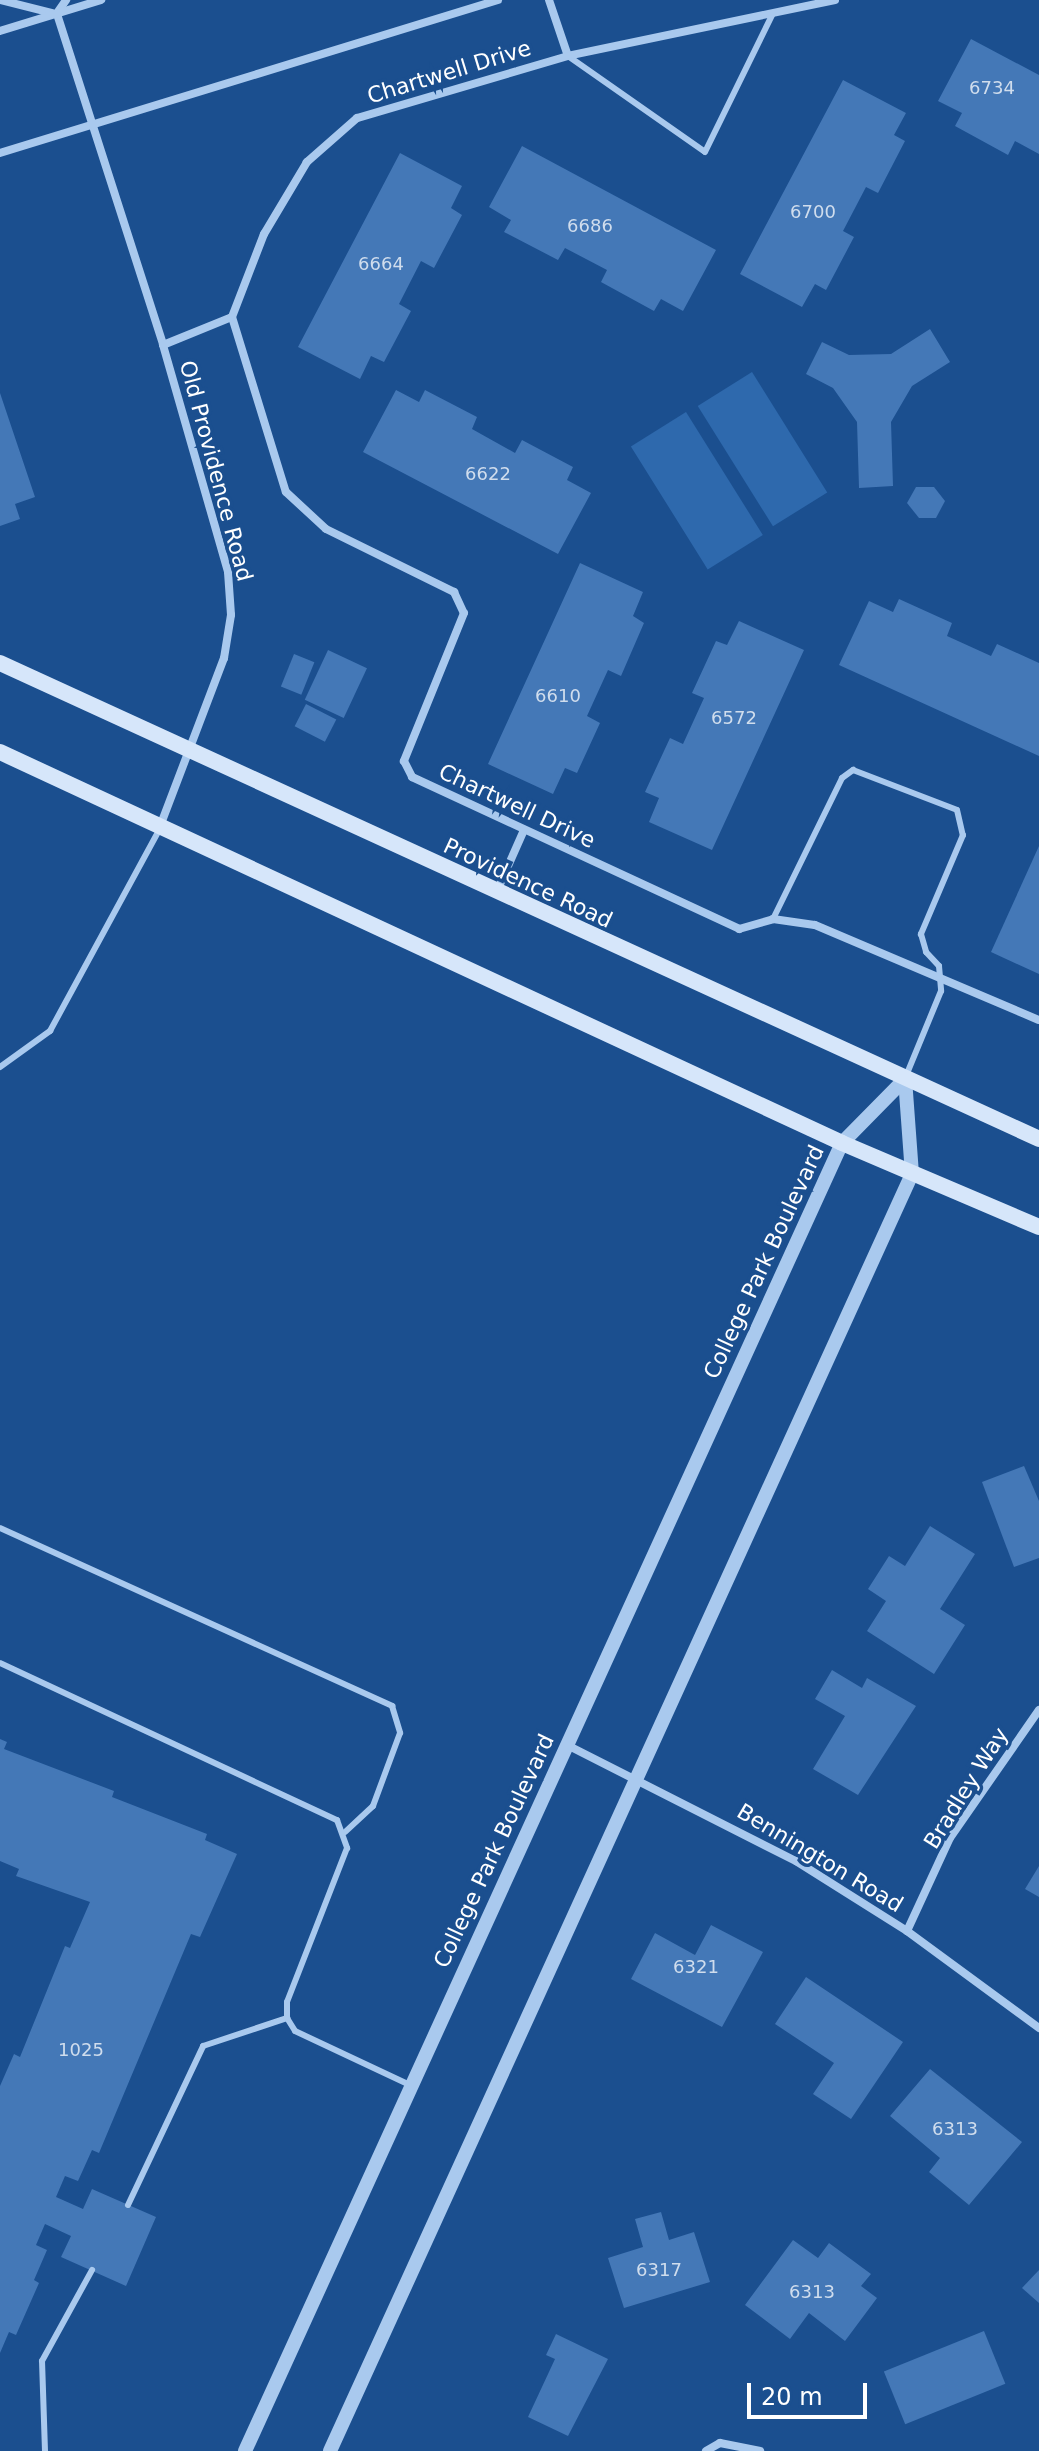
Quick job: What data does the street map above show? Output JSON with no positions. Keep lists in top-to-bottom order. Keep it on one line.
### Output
{"streets":{"main road":["Providence Road"],"street":["Chartwell Drive","Old Providence Road","College Park Boulevard","Bradley Way","Bennington Road"]},"crossings":[["Old Providence Road","Providence Road"],["Providence Road","College Park Boulevard"],["College Park Boulevard","Bennington Road"],["Bradley Way","Bennington Road"]],"house_numbers":["6734","6700","6686","6664","6622","6610","6572","6321","1025","6313","6317","6313"],"scale_bar":"20 m"}
